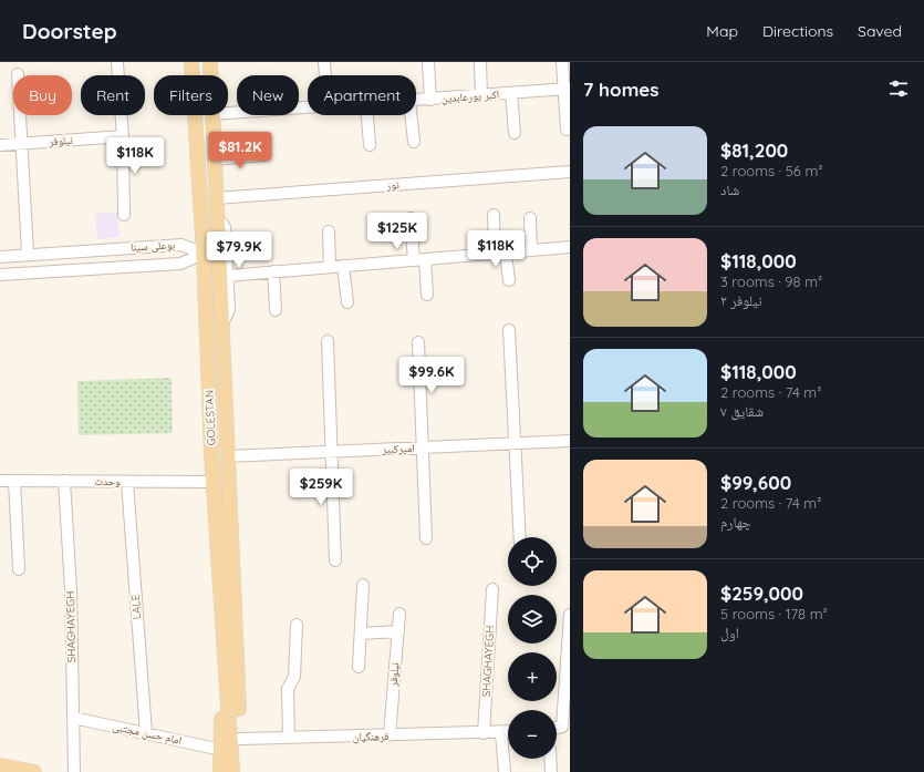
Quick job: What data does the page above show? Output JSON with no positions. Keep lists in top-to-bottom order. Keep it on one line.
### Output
{"streets":{"main road":["GOLESTAN"],"street":["اکبر پورعابدین","نیلوفر","نور","بوعلی سینا","امیرکبیر","وحدت","LALE","SHAGHAYEGH","امام حسن مجتبی","فرهنگیان"]},"crossings":[["نیلوفر","فرهنگیان"],["نور","GOLESTAN"],["بوعلی سینا","GOLESTAN"],["GOLESTAN","امیرکبیر"],["GOLESTAN","وحدت"],["GOLESTAN","فرهنگیان"],["وحدت","LALE"],["وحدت","SHAGHAYEGH"],["LALE","امام حسن مجتبی"],["SHAGHAYEGH","امام حسن مجتبی"],["SHAGHAYEGH","فرهنگیان"]],"page":{"header":"Doorstep","nav":["Map","Directions","Saved"],"heading":"7 homes","chip":["Buy","Rent","Filters","New","Apartment"],"list":[{"name":"$81,200","note":"2 rooms · 56 m² · شاد"},{"name":"$118,000","note":"3 rooms · 98 m² · نیلوفر ۲"},{"name":"$118,000","note":"2 rooms · 74 m² · شقایق ۷"},{"name":"$99,600","note":"2 rooms · 74 m² · چهارم"},{"name":"$259,000","note":"5 rooms · 178 m² · اول"}],"price":["$81.2K","$118K","$125K","$118K","$79.9K","$99.6K","$259K"],"map_buttons":["+","−"]}}
